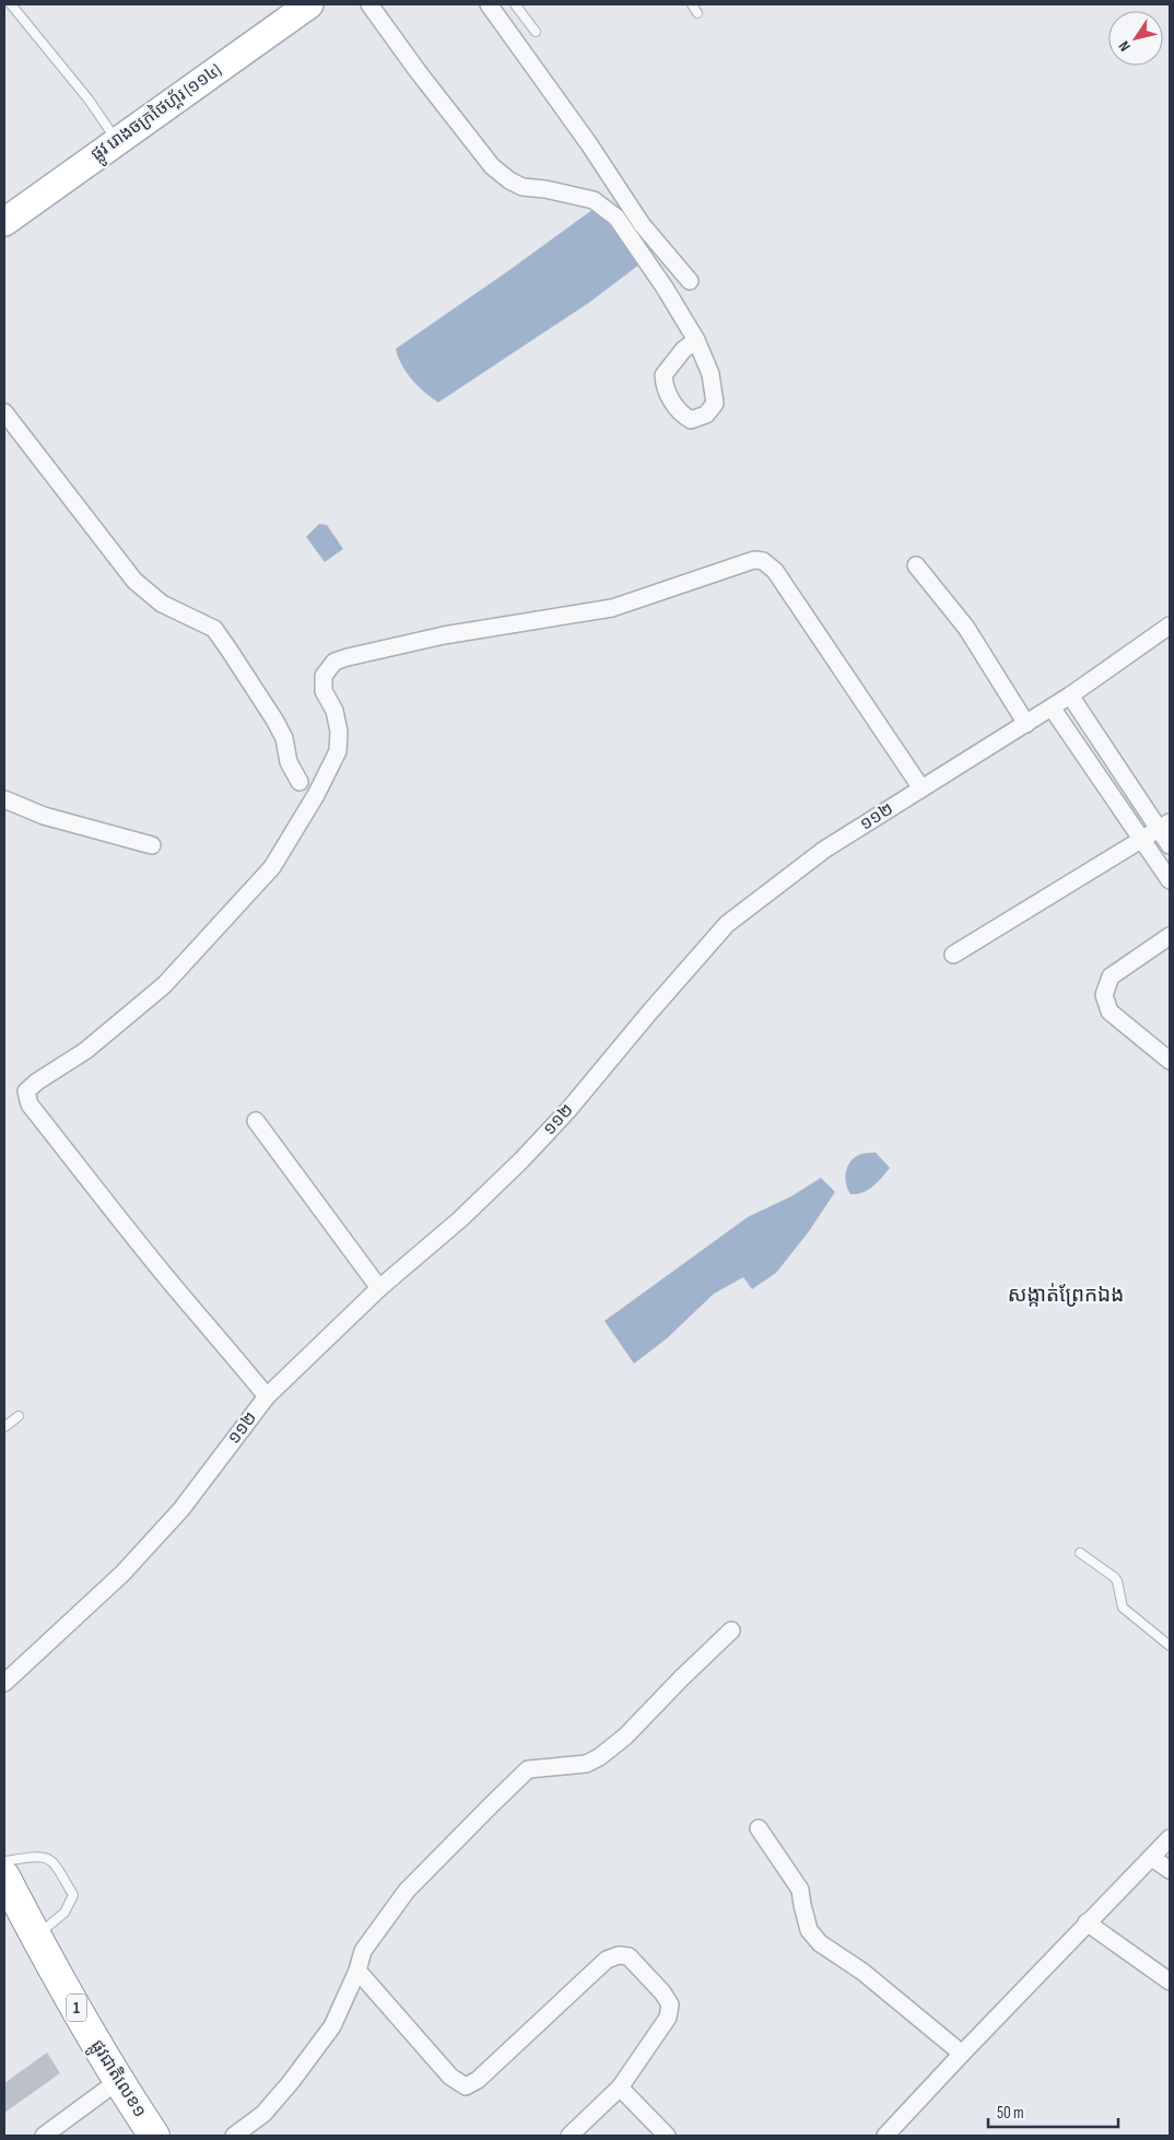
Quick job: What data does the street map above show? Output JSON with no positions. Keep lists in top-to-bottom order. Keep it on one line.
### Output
{"streets":{"highway":["1","ផ្លូវជាតិលេខ១"],"main road":["ផ្លូវ រោងចក្រថៃហ្គ័រ (១១៤)"],"street":["១១២"]},"districts":["សង្កាត់ព្រែកឯង"],"scale_bar":"50 m","north":"bottom left"}
